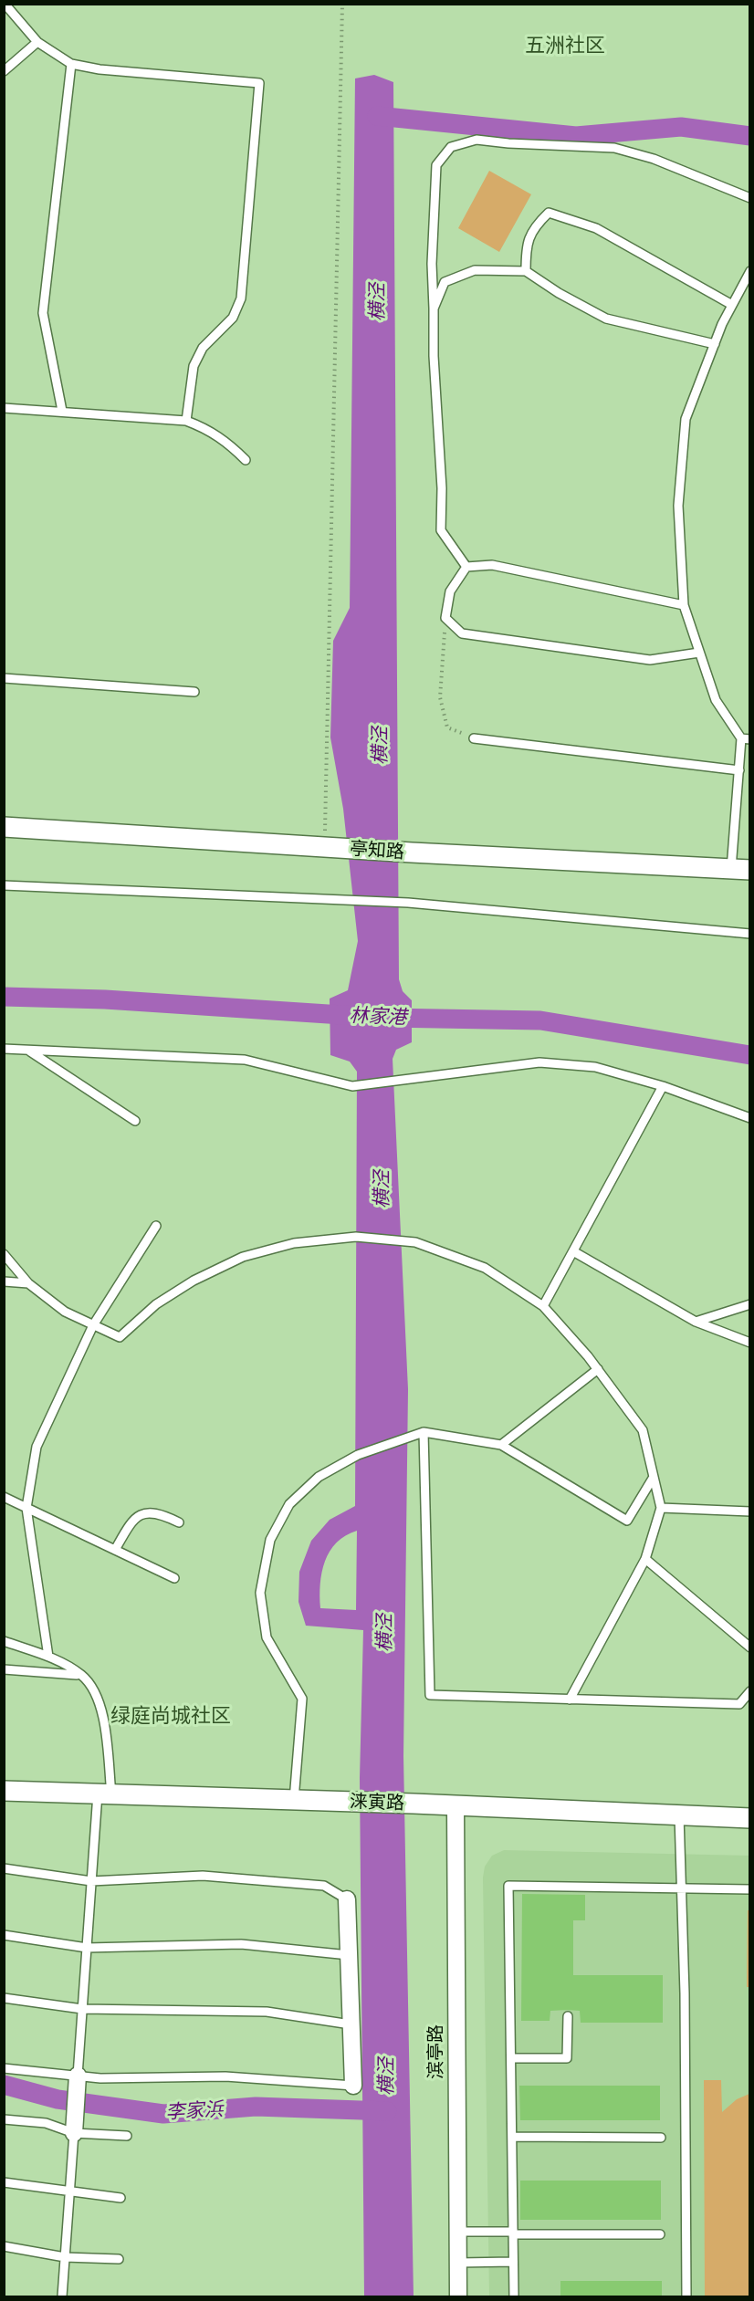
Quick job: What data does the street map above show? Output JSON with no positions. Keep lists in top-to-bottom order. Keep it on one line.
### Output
{"streets":{"street":["亭知路","涞寅路","滨亭路"]},"crossings":[["涞寅路","滨亭路"]],"districts":["五洲社区","绿庭尚城社区"],"water":["横泾","林家港","李家浜"]}
